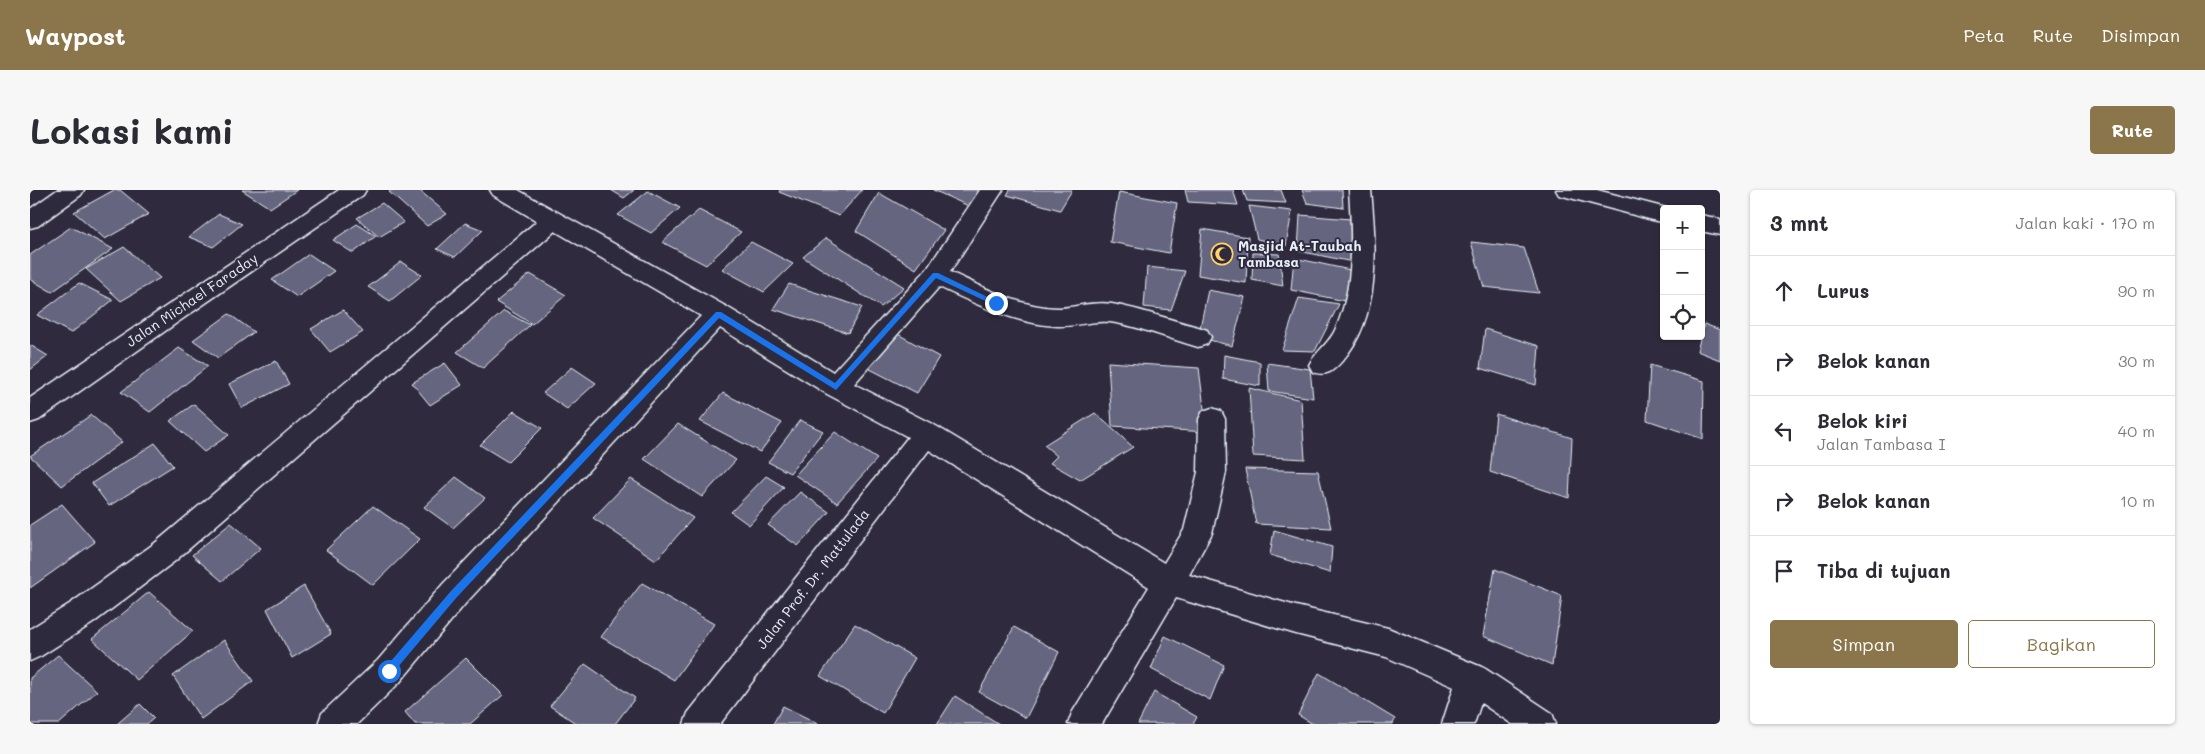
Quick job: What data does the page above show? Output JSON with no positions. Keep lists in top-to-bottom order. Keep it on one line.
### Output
{"streets":{"street":["Jalan Michael Faraday","Jalan Prof. Dr. Mattulada"]},"places":{"mosque":["Masjid At-Taubah Tambasa"]},"page":{"header":"Waypost","nav":["Peta","Rute","Disimpan"],"buttons":["Rute",["Simpan","Bagikan"]],"title":"Lokasi kami","heading":["3 mnt","Jalan kaki · 170 m"],"map_buttons":["+","−"],"list":[["Lurus","90 m"],["Belok kanan","30 m"],["Belok kiri","Jalan Tambasa I","40 m"],["Belok kanan","10 m"],"Tiba di tujuan"]}}
